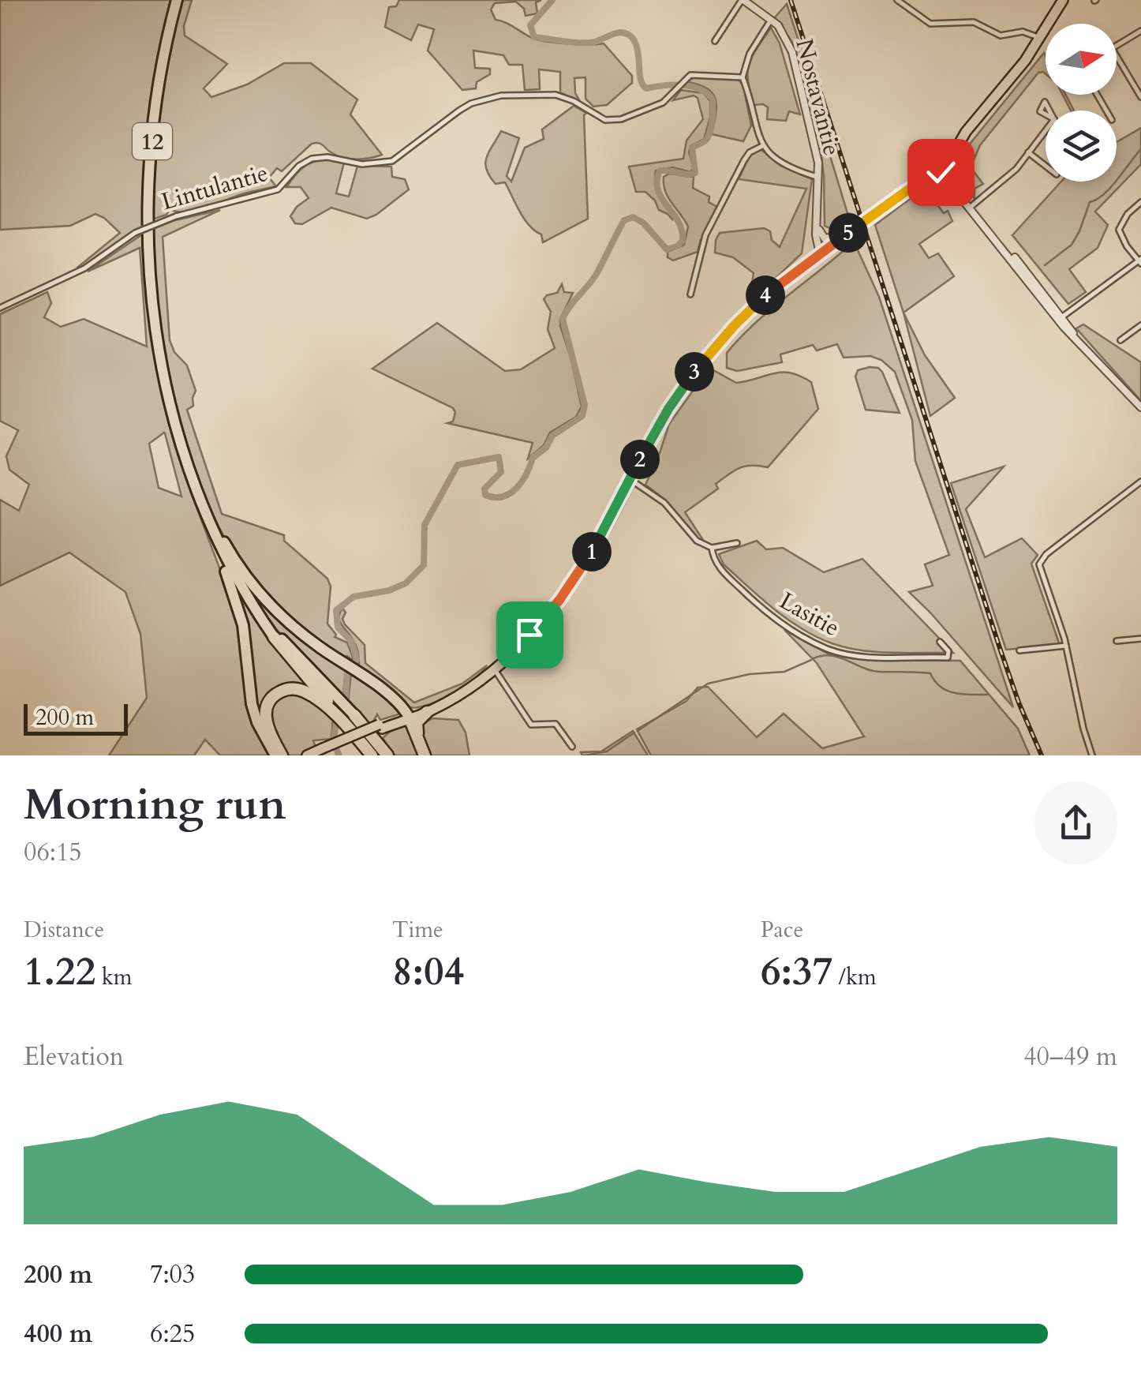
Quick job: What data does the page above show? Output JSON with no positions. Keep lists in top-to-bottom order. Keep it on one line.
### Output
{"streets":{"highway":["12"],"street":["Nostavantie","Lintulantie","Lasitie"]},"scale_bar":"200 m","north":"right","page":{"pins":["5","4","3","2","1"],"scale":"200 m","heading":["Morning run","06:15"],"stats":[["Distance","1.22 km"],["Time","8:04"],["Pace","6:37 /km"]],"chart":["Elevation","40–49 m"],"list":[{"name":"200 m","note":"7:03"},{"name":"400 m","note":"6:25"}]}}
